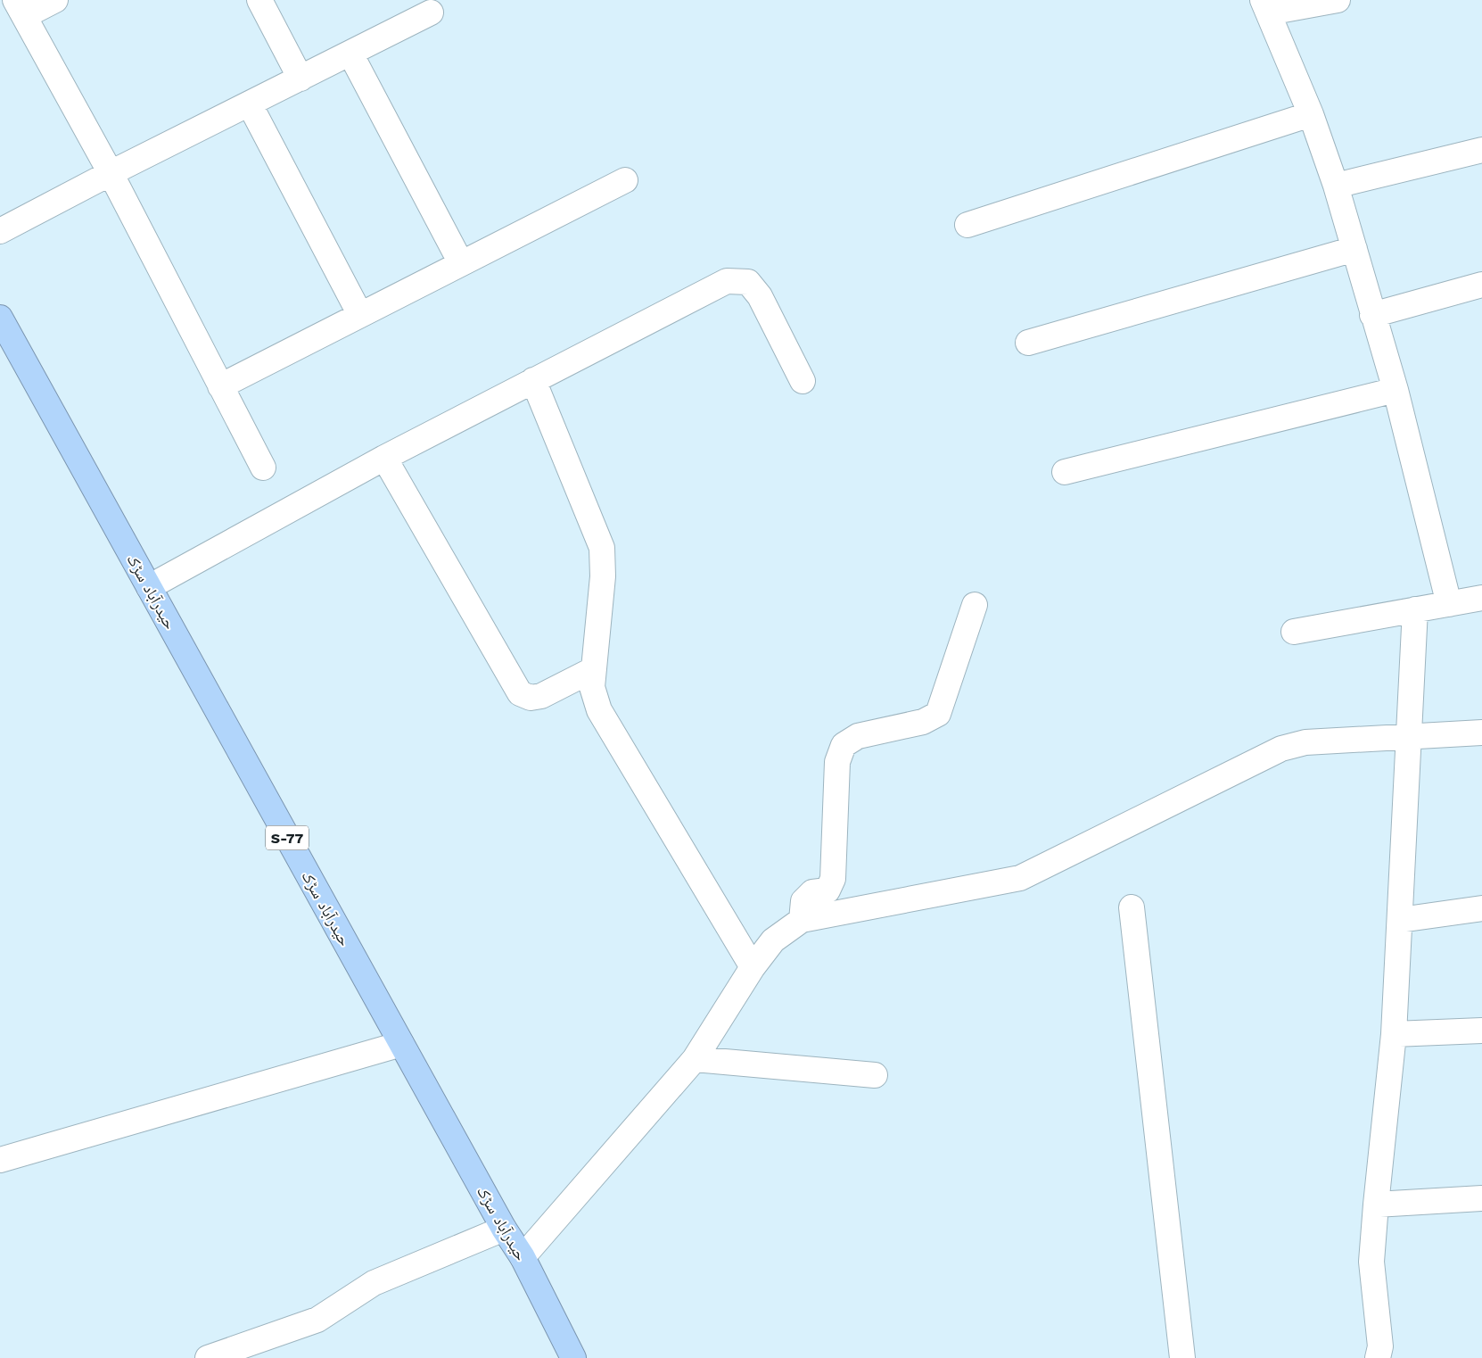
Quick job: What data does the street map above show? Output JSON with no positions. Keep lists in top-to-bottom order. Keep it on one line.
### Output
{"streets":{"highway":["حیدرآباد سڑک","S-77"]}}
